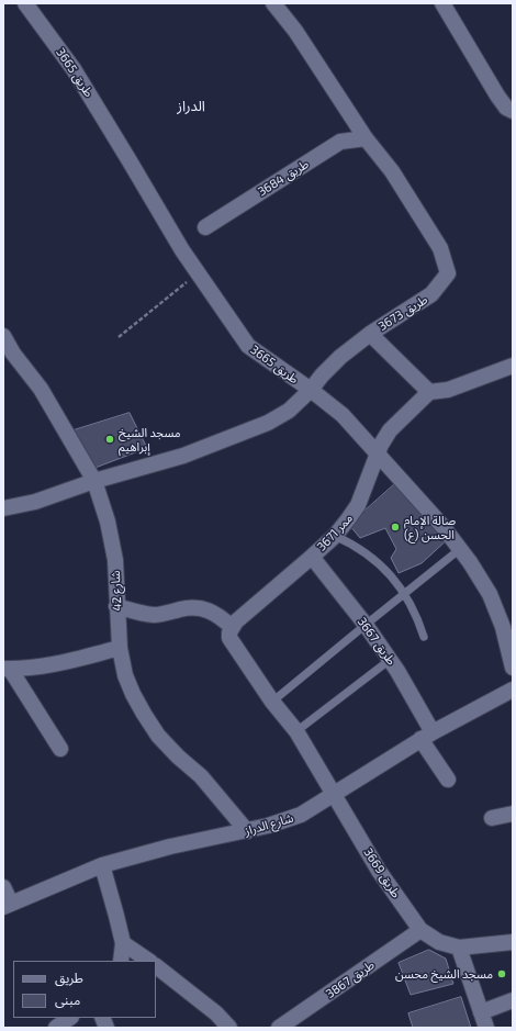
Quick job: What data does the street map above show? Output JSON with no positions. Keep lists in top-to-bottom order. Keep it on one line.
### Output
{"streets":{"street":["طريق 3665","طريق 3684","طريق 3673","ممر 3671","شارع 42","طريق 3667","شارع الدراز","طريق 3669","طريق 3867"]},"crossings":[["طريق 3665","طريق 3673"],["طريق 3665","ممر 3671"],["طريق 3684","طريق 3673"],["طريق 3673","شارع 42"],["ممر 3671","طريق 3667"],["ممر 3671","طريق 3669"],["شارع 42","شارع الدراز"],["طريق 3667","شارع الدراز"],["شارع الدراز","طريق 3669"],["طريق 3669","طريق 3867"]],"districts":["الدراز"],"places":["مسجد الشيخ إبراهيم","صالة الإمام الحسن (ع)","مسجد الشيخ محسن"],"legend":["طريق","مبنى"]}
